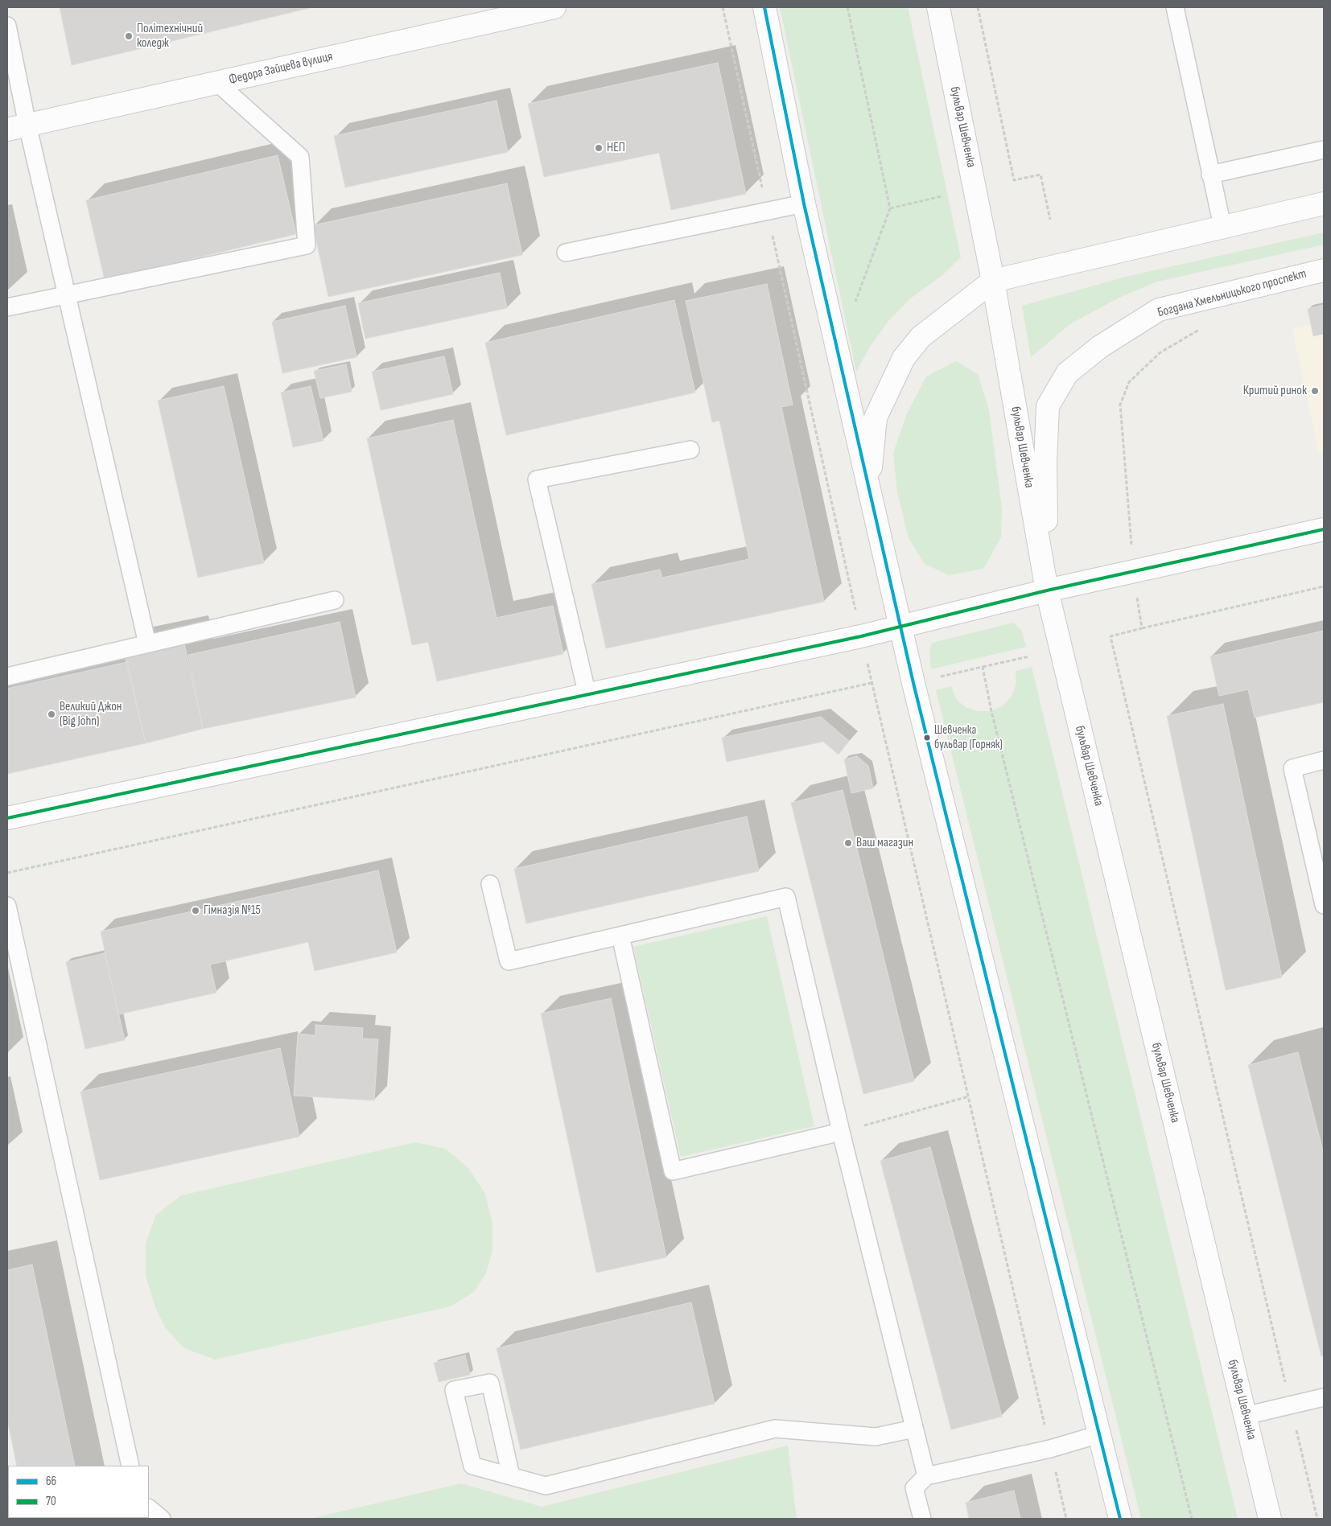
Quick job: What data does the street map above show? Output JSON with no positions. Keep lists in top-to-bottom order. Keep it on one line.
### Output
{"streets":{"main road":["Федора Зайцева вулиця","бульвар Шевченка","Богдана Хмельницького проспект"]},"crossings":[["бульвар Шевченка","Богдана Хмельницького проспект"]],"places":["Політехнічний коледж","НЕП","Критий ринок","Великий Джон (Big John)","Шевченка бульвар (Горняк)","Ваш магазин","Гімназія №15"],"lines":["transit line 66","transit line 70"],"legend":["66","70"]}
